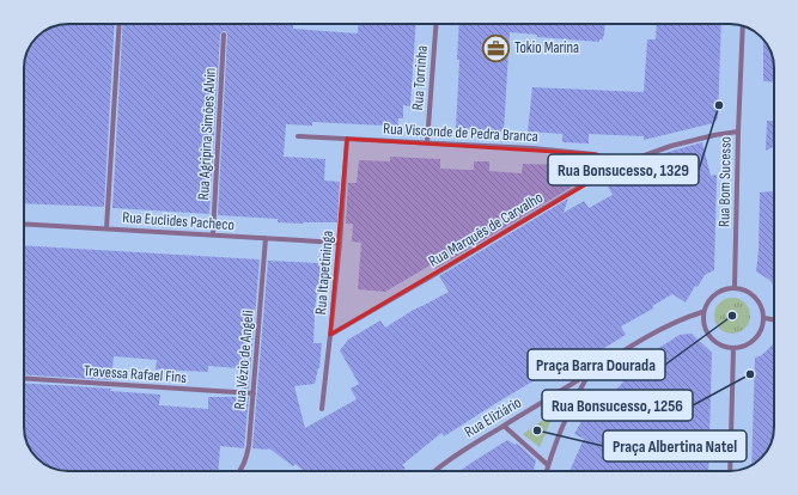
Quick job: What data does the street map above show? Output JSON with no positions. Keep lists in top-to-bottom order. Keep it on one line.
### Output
{"streets":{"street":["Rua Torrinha","Rua Visconde de Pedra Branca","Rua Agripina Simões Alvin","Rua Bom Sucesso","Rua Euclides Pacheco","Rua Marquês de Carvalho","Rua Itapetininga","Rua Vézio de Angeli","Travessa Rafael Fins","Rua Eliziário"]},"crossings":[["Rua Torrinha","Rua Visconde de Pedra Branca"],["Rua Visconde de Pedra Branca","Rua Marquês de Carvalho"],["Rua Visconde de Pedra Branca","Rua Itapetininga"],["Rua Agripina Simões Alvin","Rua Euclides Pacheco"],["Rua Bom Sucesso","Rua Marquês de Carvalho"],["Rua Bom Sucesso","Rua Eliziário"],["Rua Euclides Pacheco","Rua Itapetininga"],["Rua Euclides Pacheco","Rua Vézio de Angeli"],["Rua Marquês de Carvalho","Rua Itapetininga"],["Rua Vézio de Angeli","Travessa Rafael Fins"]],"places":{"office":["Tokio Marina"],"other":["Rua Bonsucesso, 1329","Praça Barra Dourada","Rua Bonsucesso, 1256","Praça Albertina Natel"]}}
